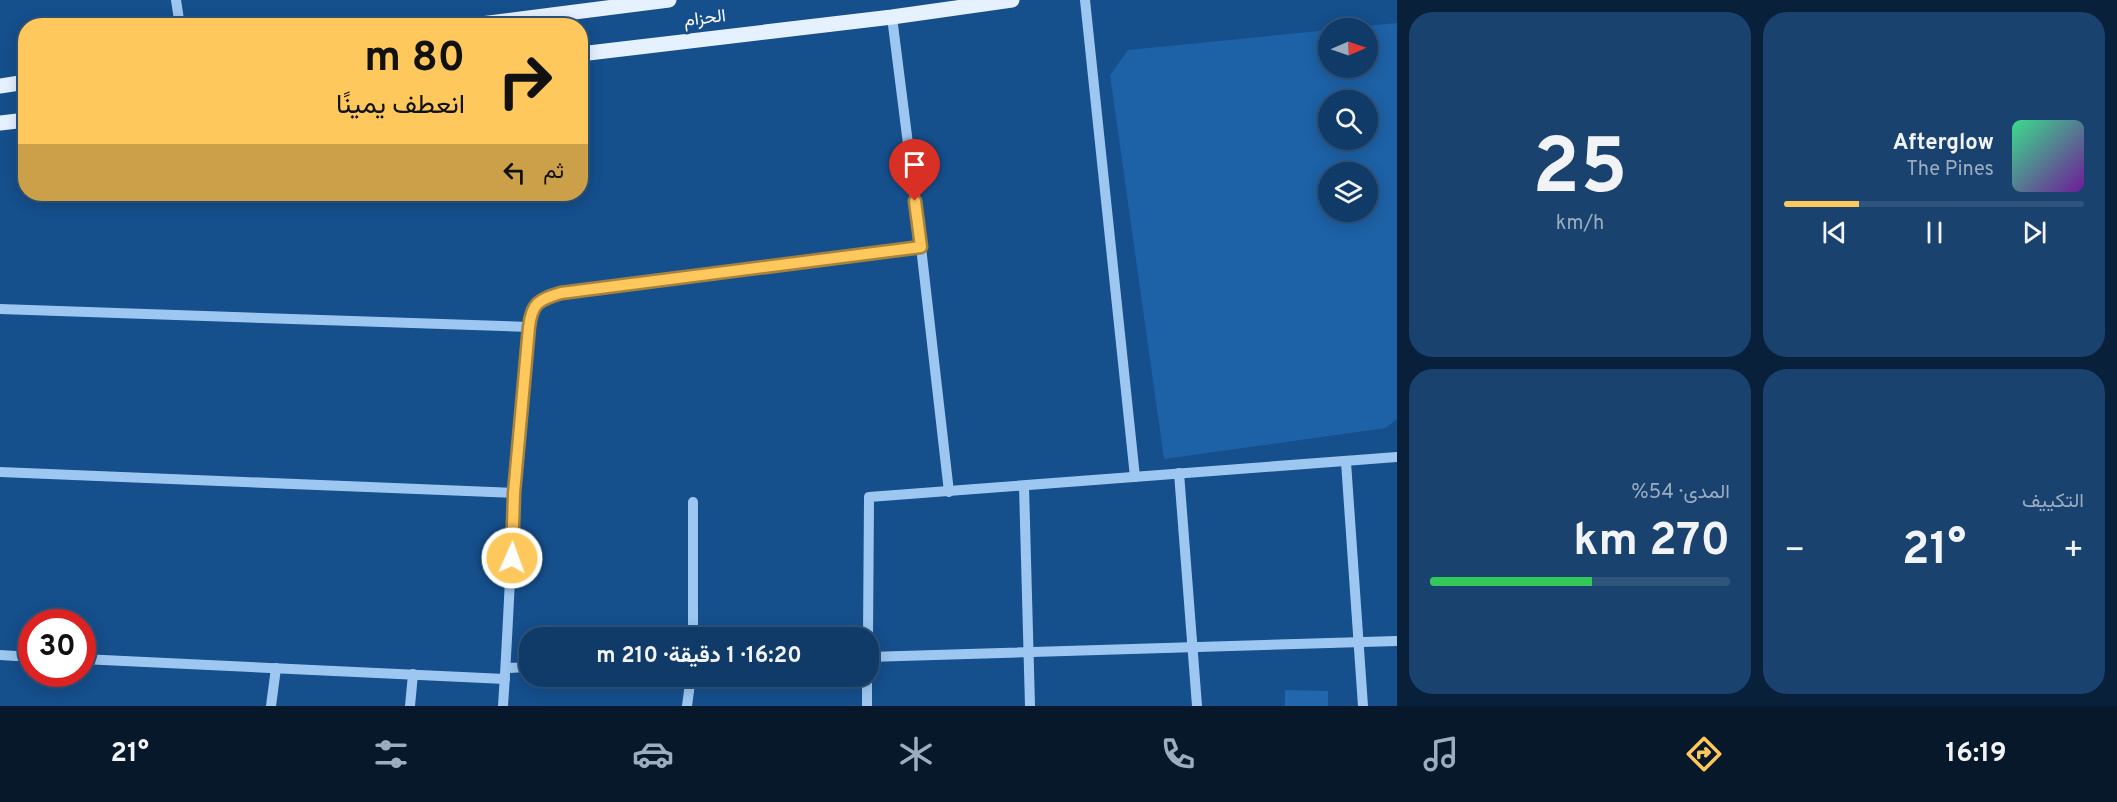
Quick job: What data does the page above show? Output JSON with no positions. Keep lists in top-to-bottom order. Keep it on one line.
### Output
{"streets":{"main road":["الحزام"]},"north":"right","page":{"tile":[["25","km/h"],"التكييف",["المدى · 54%","270 km"]],"turn":["80 m","انعطف يمينًا"],"song":["Afterglow","The Pines"],"then":"ثم","heat":["−","21°","+"],"limit":"30","trip":"16:20 · 1 دقيقة · 210 m","tabs":["16:19","21°"]}}
